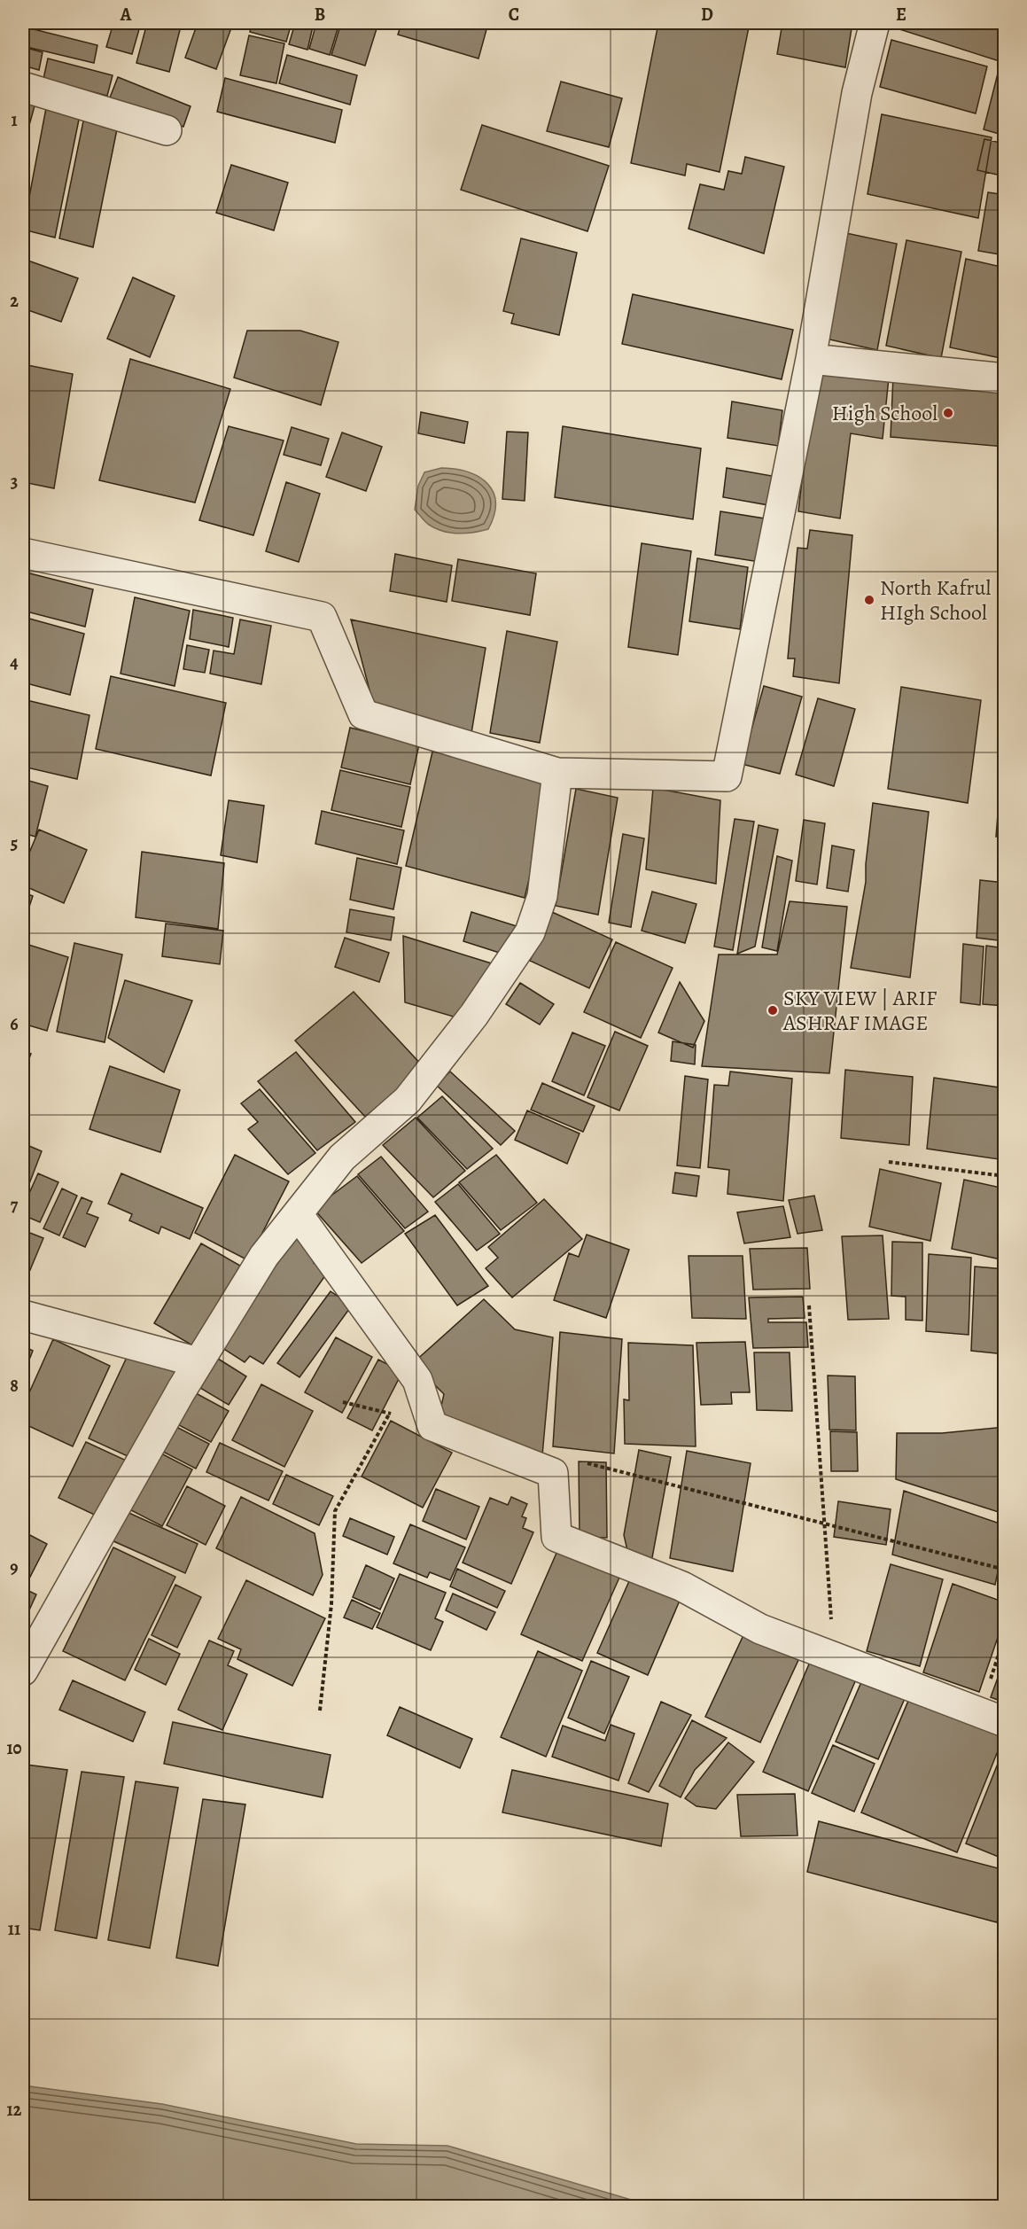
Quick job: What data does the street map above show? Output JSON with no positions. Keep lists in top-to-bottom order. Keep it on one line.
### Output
{"places":["High School","North Kafrul HIgh School","SKY VIEW | ARIF ASHRAF IMAGE"],"grid":{"columns":["A","B","C","D","E"],"rows":["1","2","3","4","5","6","7","8","9","10","11","12"]}}
